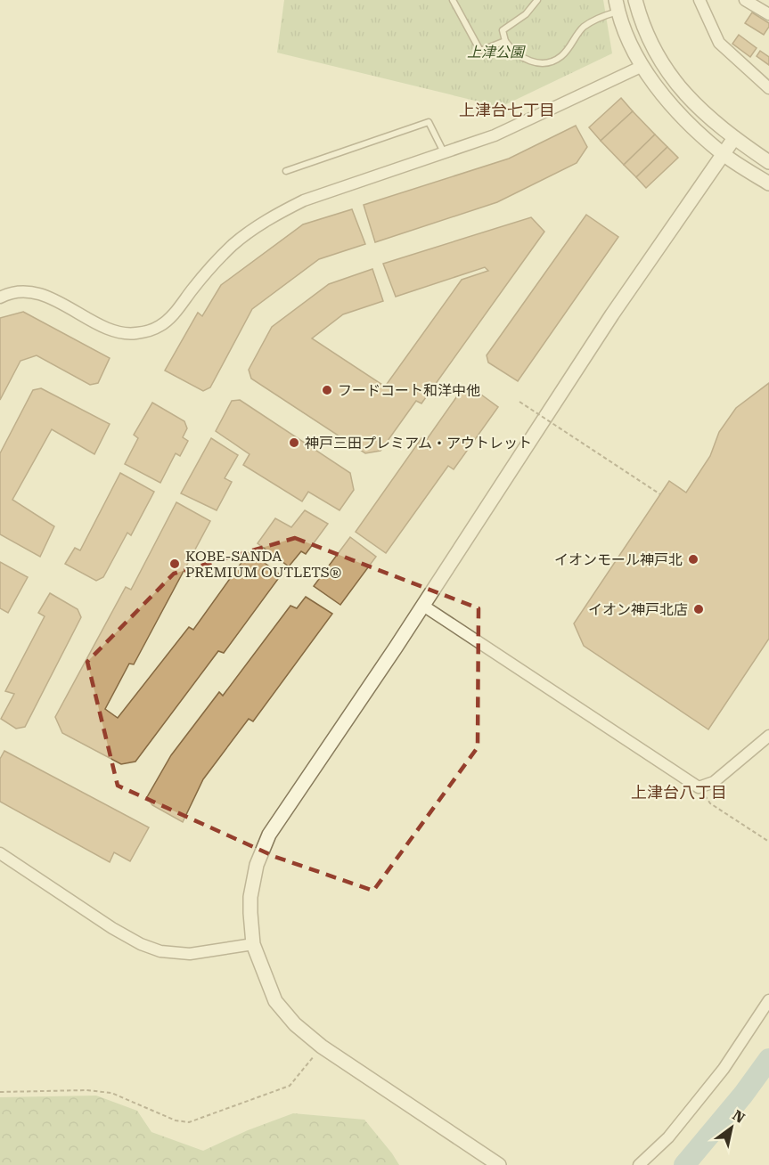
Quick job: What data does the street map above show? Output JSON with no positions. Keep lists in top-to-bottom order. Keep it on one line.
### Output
{"districts":["上津台七丁目","上津台八丁目"],"parks":["上津公園"],"places":["フードコート和洋中他","神戸三田プレミアム・アウトレット","イオンモール神戸北","KOBE-SANDA PREMIUM OUTLETS®","イオン神戸北店"],"north":"top right"}
